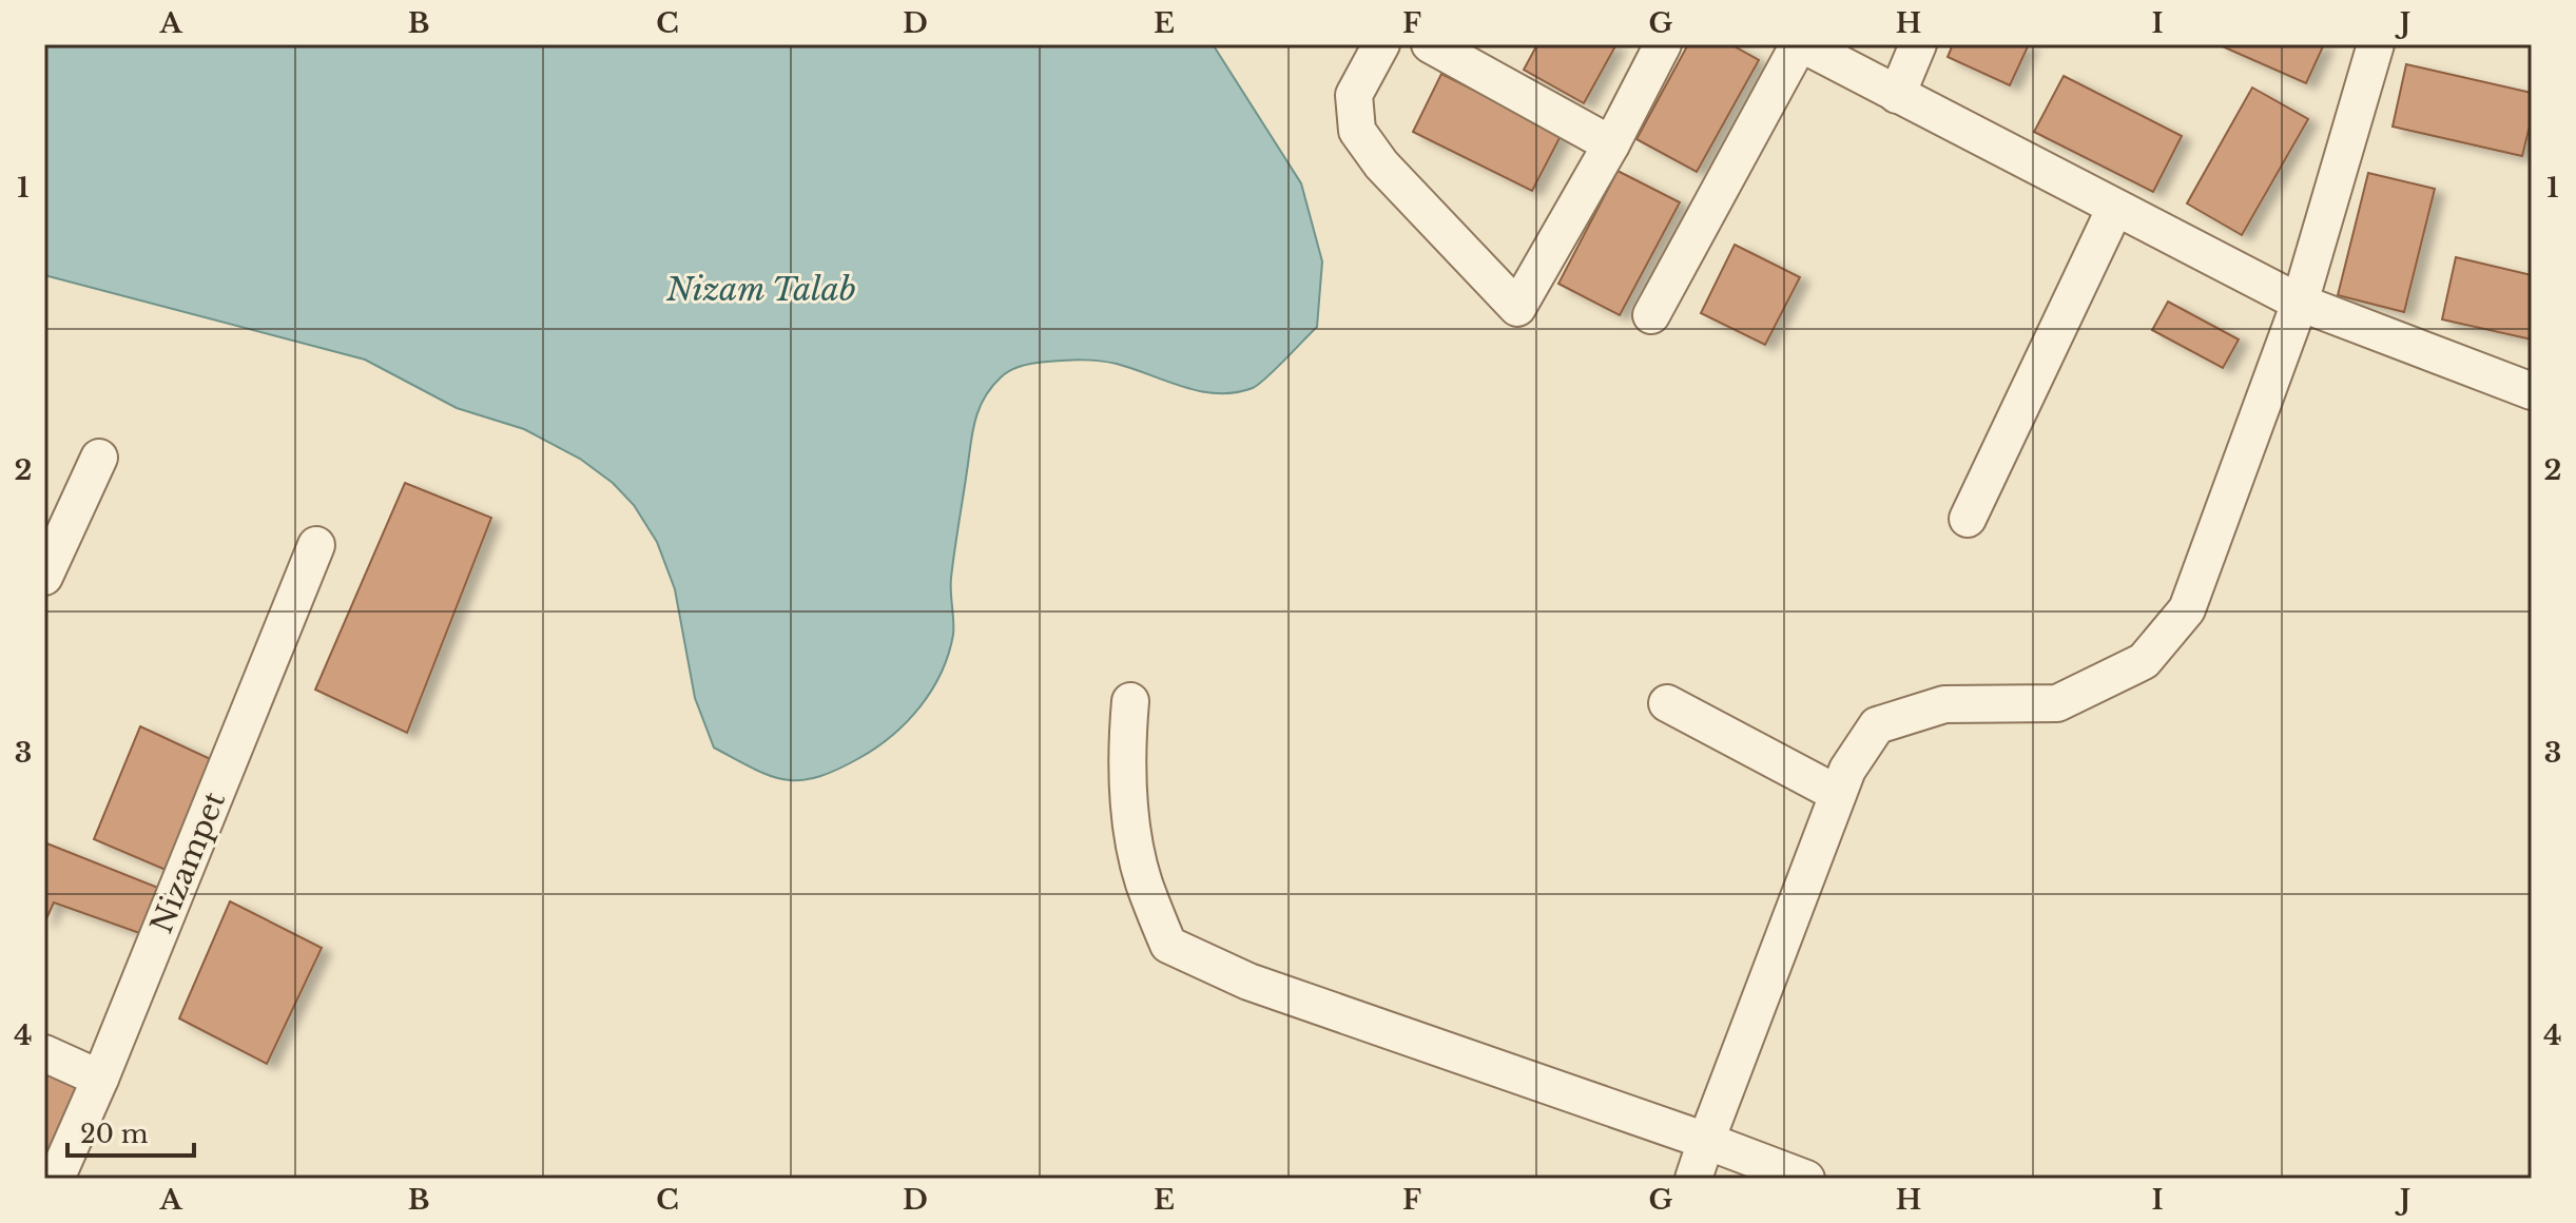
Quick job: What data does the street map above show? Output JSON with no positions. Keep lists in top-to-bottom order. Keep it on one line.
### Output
{"streets":{"street":["Nizampet"]},"water":["Nizam Talab"],"scale_bar":"20 m","grid":{"columns":["A","B","C","D","E","F","G","H","I","J"],"rows":["1","2","3","4"]}}
